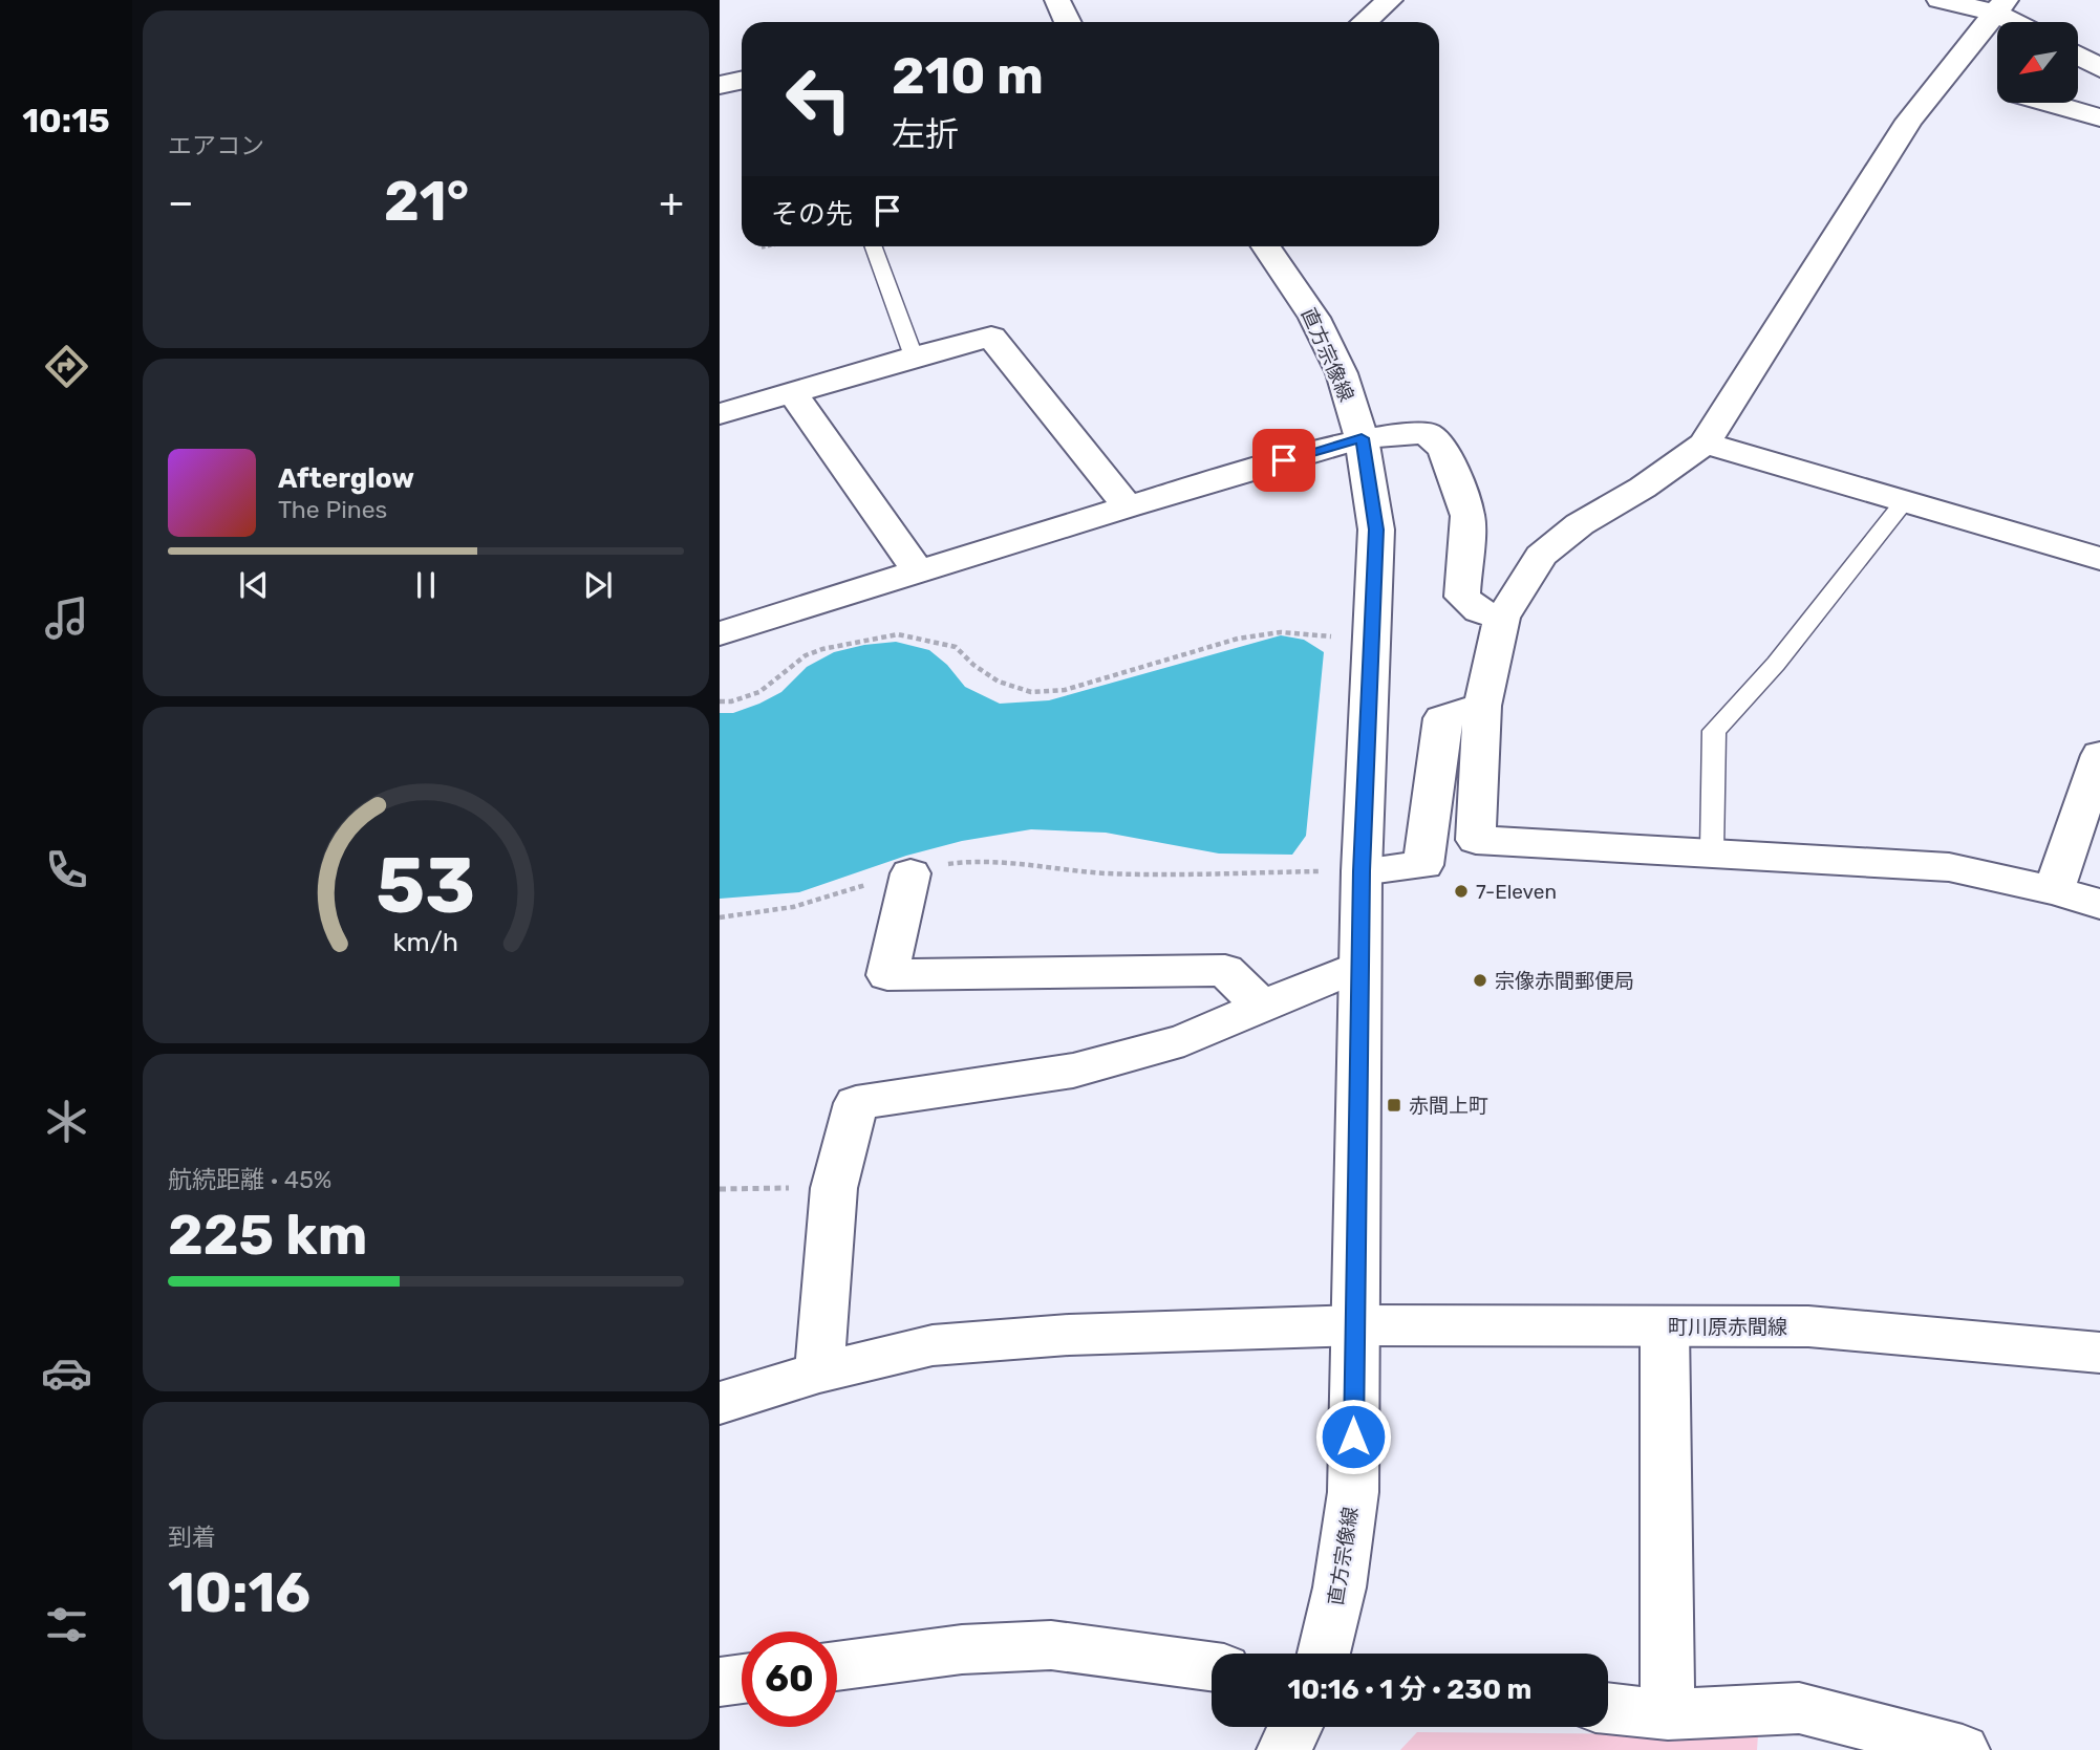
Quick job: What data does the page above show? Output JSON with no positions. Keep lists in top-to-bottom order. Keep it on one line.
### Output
{"streets":{"street":["直方宗像線","町川原赤間線"]},"crossings":[["直方宗像線","町川原赤間線"]],"places":{"other":["7-Eleven","宗像赤間郵便局"],"transit":["赤間上町"]},"north":"bottom left","page":{"tabs":"10:15","tile":["エアコン",["航続距離 · 45%","225 km"],["到着","10:16"]],"turn":["210 m","左折"],"heat":["−","21°","+"],"then":"その先","song":["Afterglow","The Pines"],"limit":"60","trip":"10:16 · 1 分 · 230 m","gauge":["53","km/h"]}}
